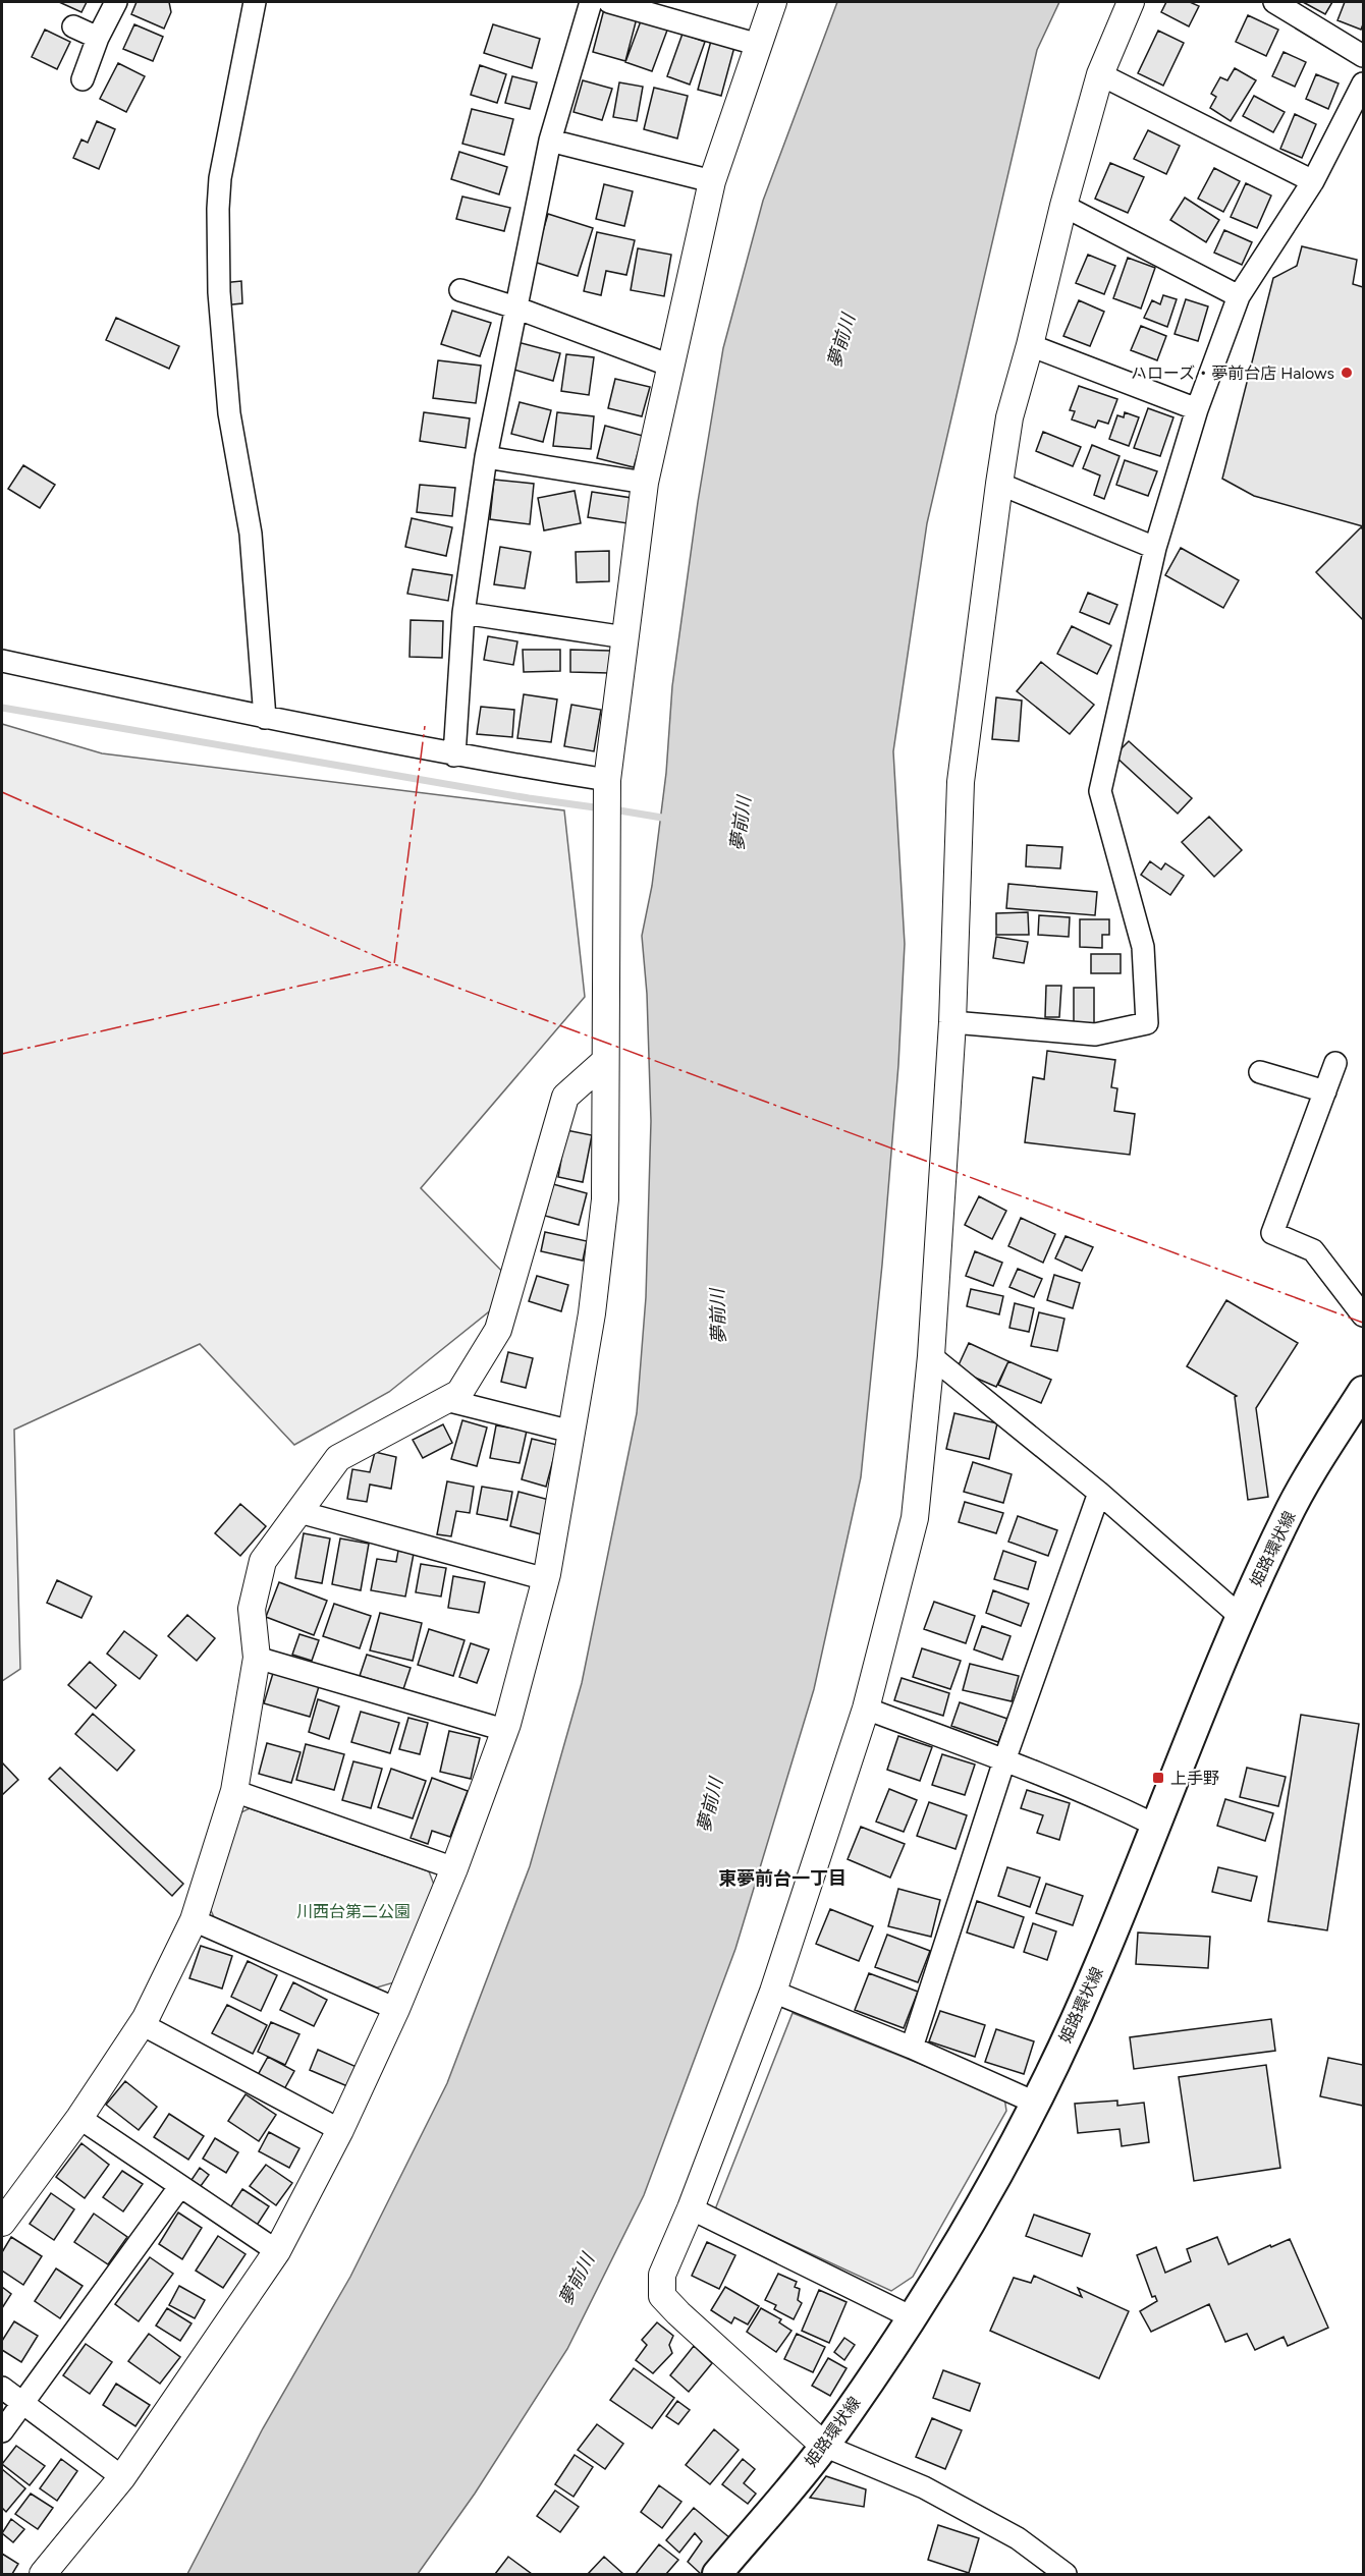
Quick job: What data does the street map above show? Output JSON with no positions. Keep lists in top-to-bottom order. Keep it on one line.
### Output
{"streets":{"main road":["姫路環状線"]},"districts":["東夢前台一丁目"],"water":["夢前川"],"parks":["川西台第二公園"],"places":{"other":["ハローズ・夢前台店 Halows"],"transit":["上手野"]}}
